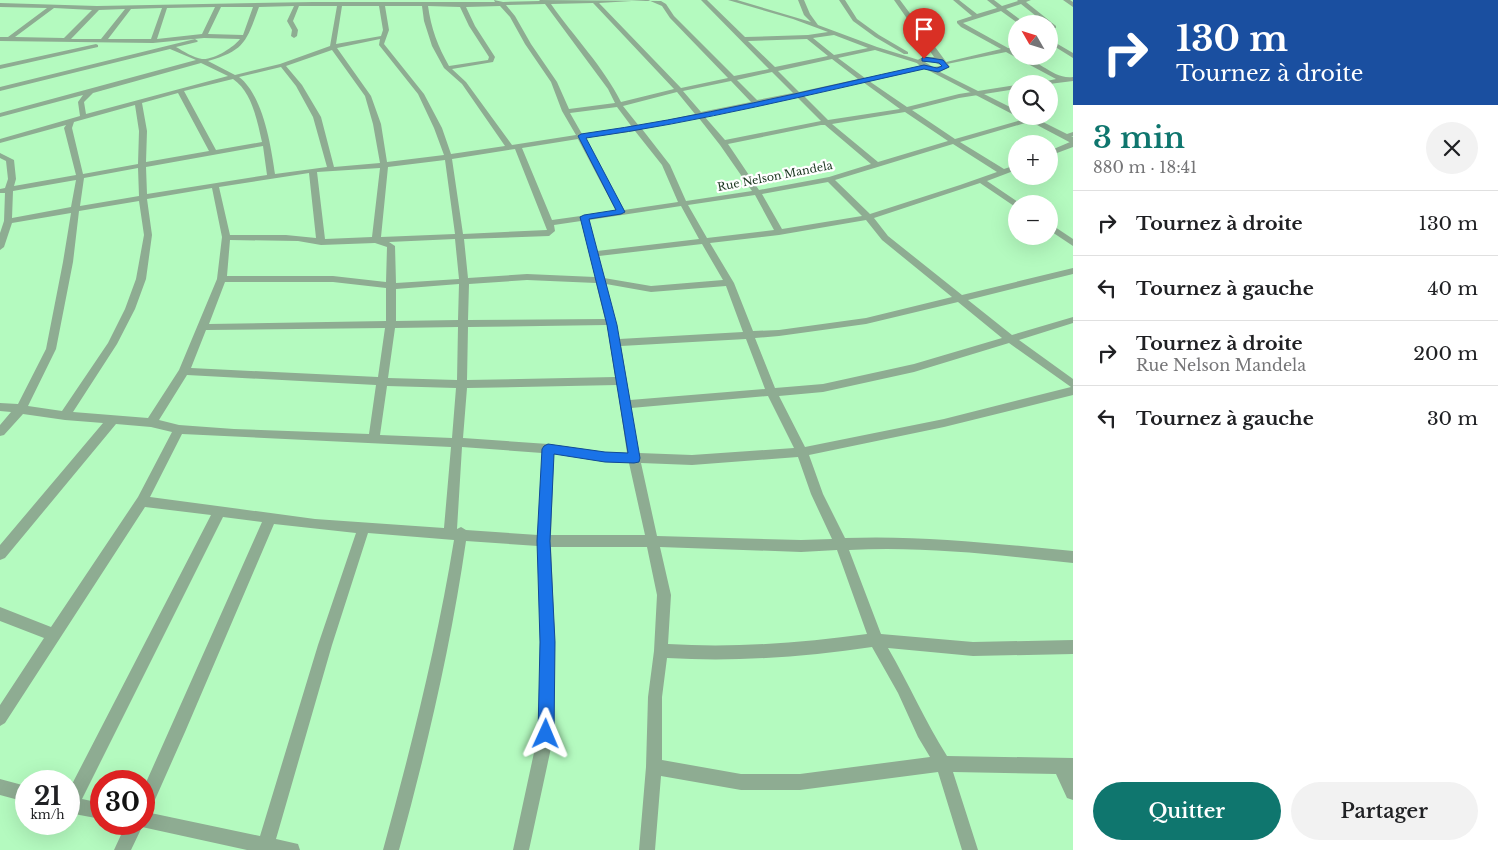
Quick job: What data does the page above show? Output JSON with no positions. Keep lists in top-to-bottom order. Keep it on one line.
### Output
{"streets":{"street":["Rue Nelson Mandela"]},"north":"top left","page":{"turn":["130 m","Tournez à droite"],"map_buttons":["+","−"],"heading":["3 min","880 m · 18:41"],"list":[{"name":"Tournez à droite","value":"130 m"},{"name":"Tournez à gauche","value":"40 m"},{"name":"Tournez à droite","note":"Rue Nelson Mandela","value":"200 m"},{"name":"Tournez à gauche","value":"30 m"}],"speed":"21 km/h","limit":"30","buttons":["Quitter","Partager"]}}
